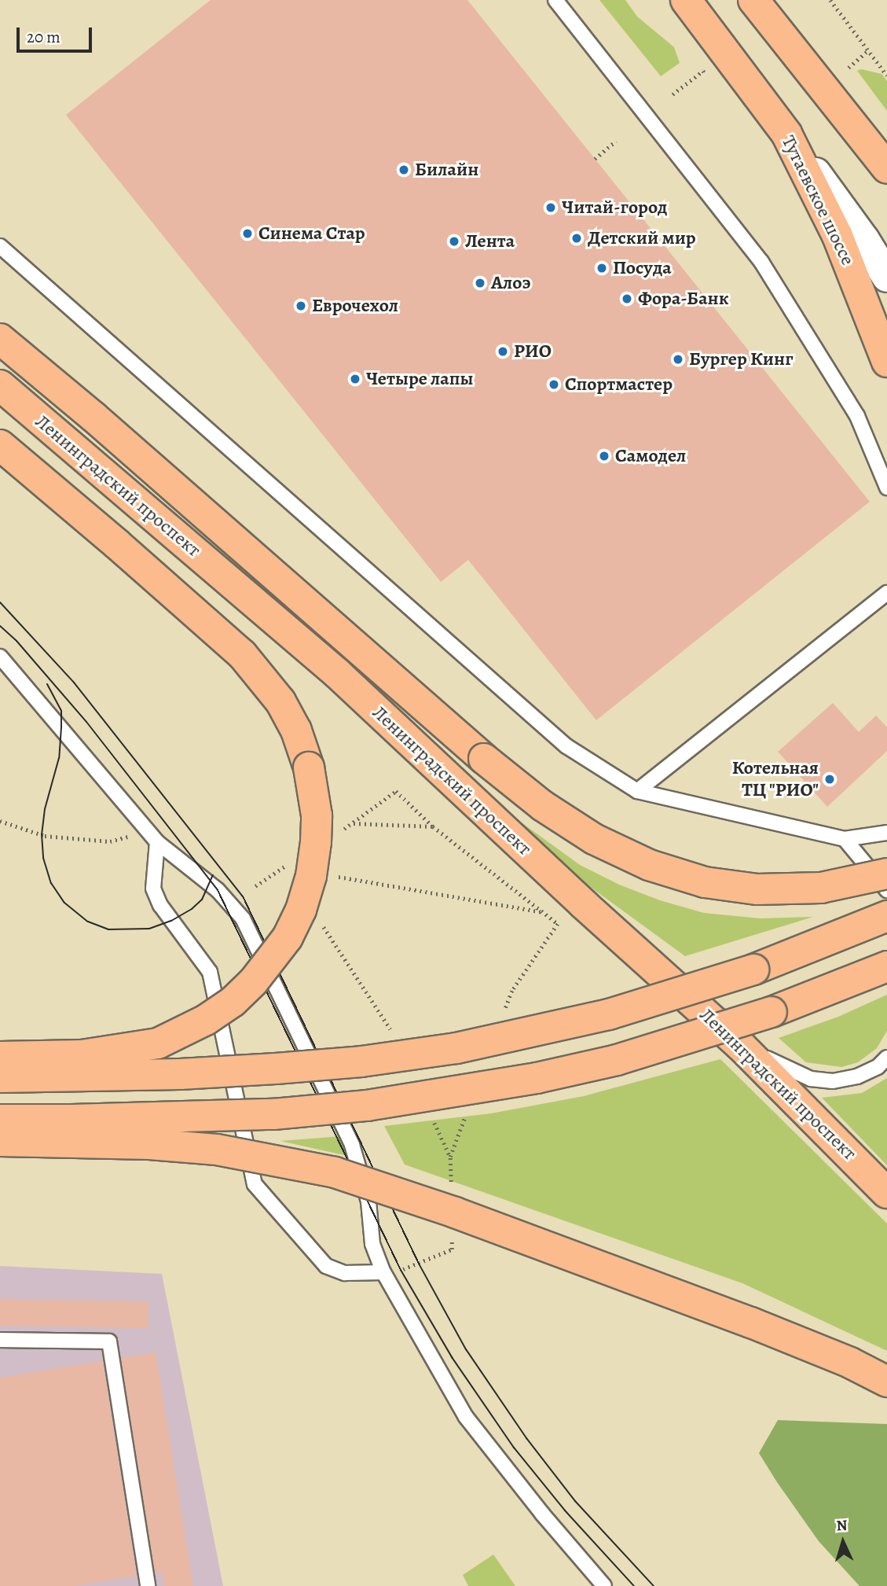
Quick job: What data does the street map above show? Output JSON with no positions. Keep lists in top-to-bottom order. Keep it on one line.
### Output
{"streets":{"main road":["Тутаевское шоссе","Ленинградский проспект"]},"places":["Билайн","Читай-город","Синема Стар","Детский мир","Лента","Посуда","Алоэ","Фора-Банк","Еврочехол","РИО","Бургер Кинг","Четыре лапы","Спортмастер","Самодел","Котельная ТЦ \"РИО\""],"scale_bar":"20 m","north":"top"}
